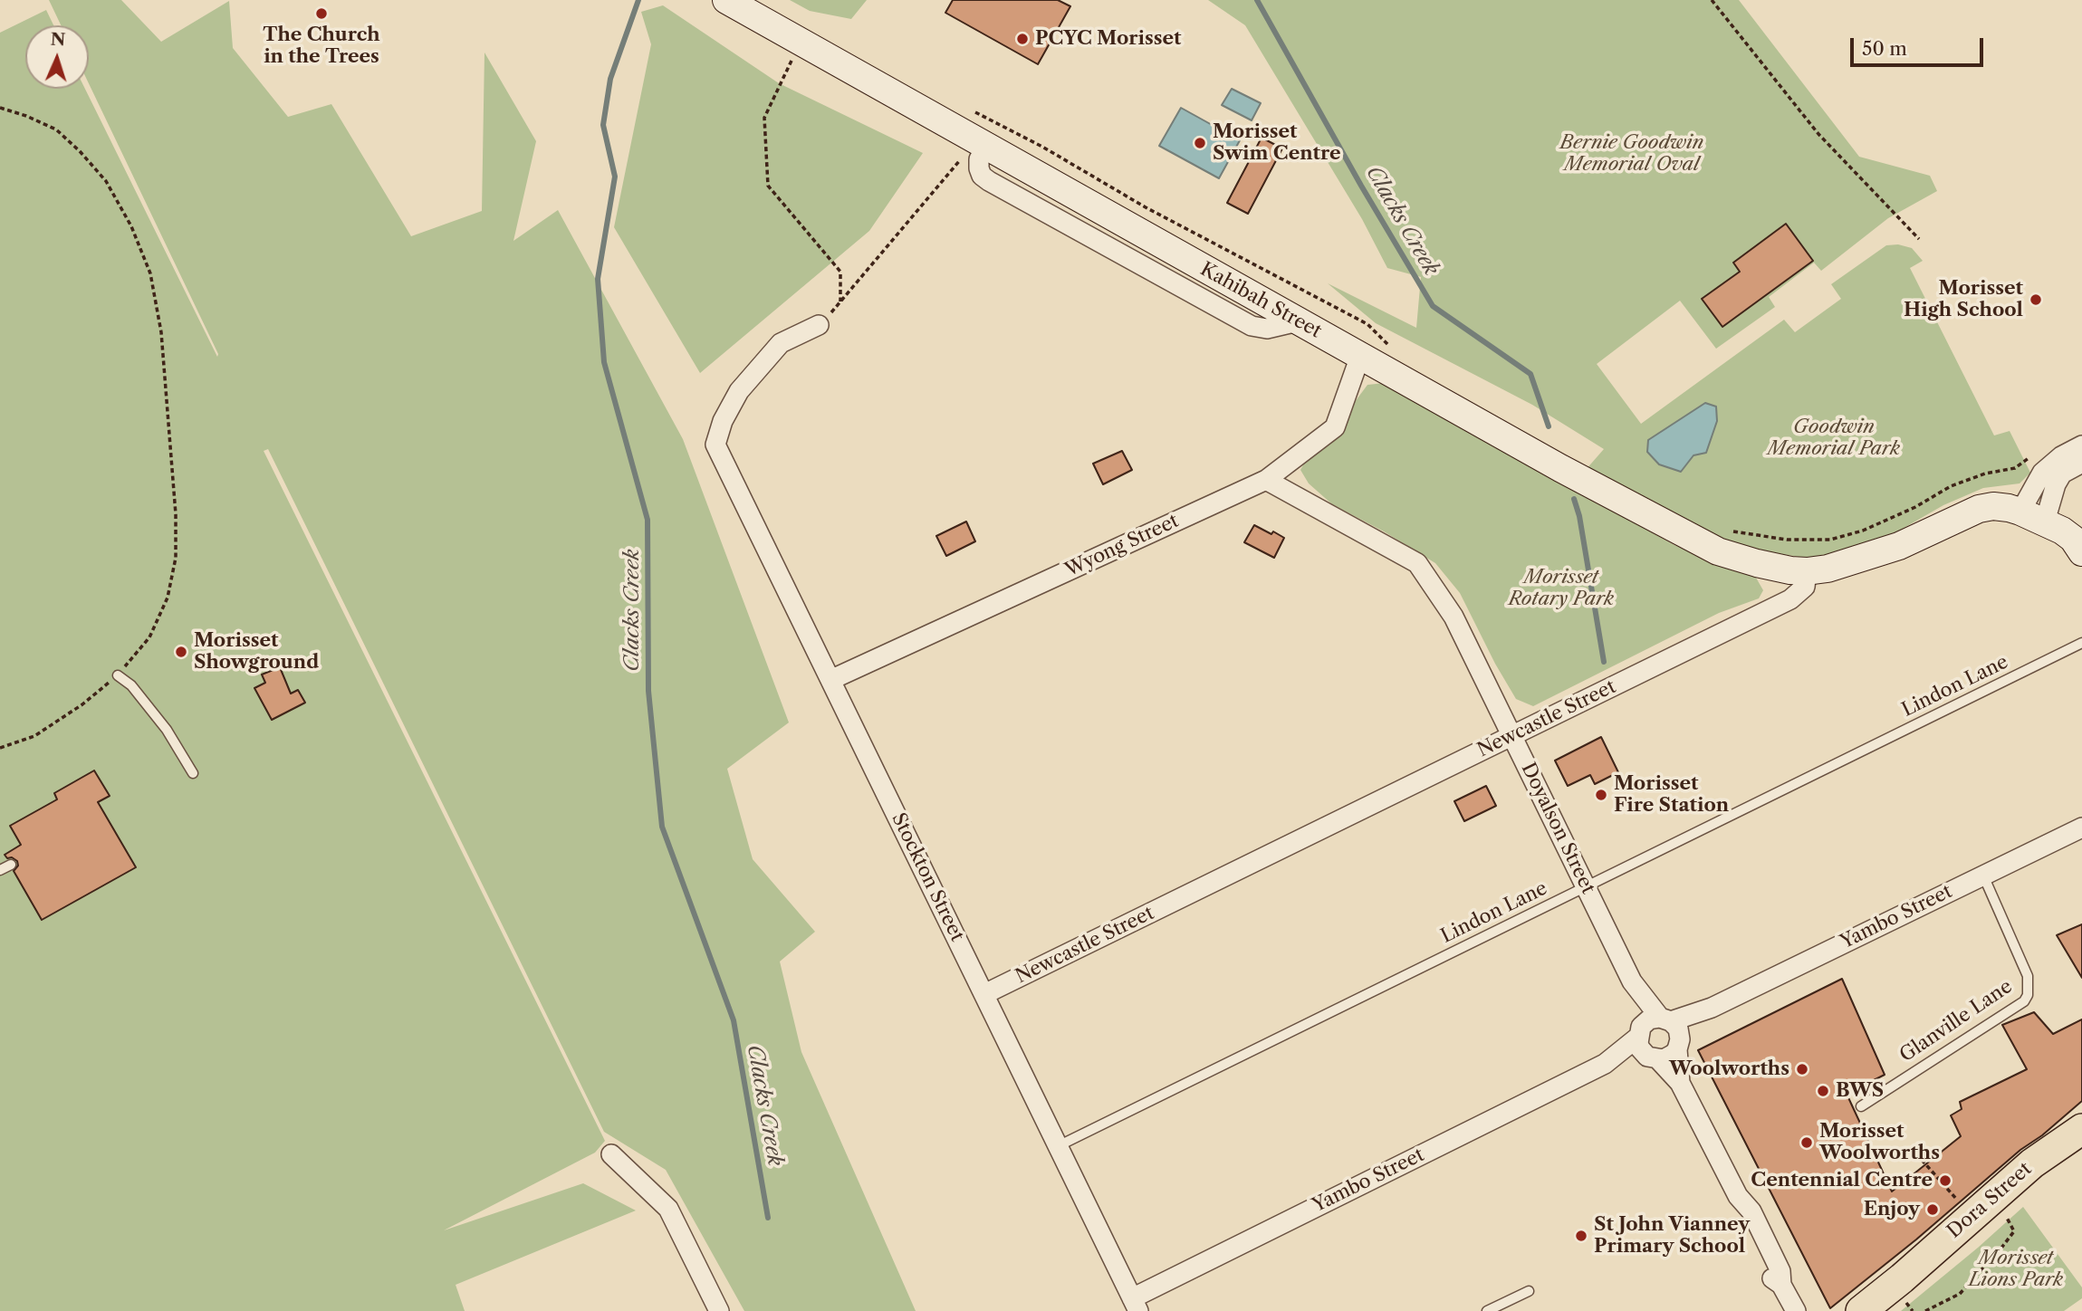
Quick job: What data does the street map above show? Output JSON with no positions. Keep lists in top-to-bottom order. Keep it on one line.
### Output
{"streets":{"main road":["Dora Street"],"street":["Kahibah Street","Wyong Street","Newcastle Street","Doyalson Street","Stockton Street","Yambo Street"],"lane":["Lindon Lane","Glanville Lane"]},"crossings":[["Kahibah Street","Wyong Street"],["Kahibah Street","Newcastle Street"],["Wyong Street","Doyalson Street"],["Wyong Street","Stockton Street"],["Lindon Lane","Doyalson Street"],["Lindon Lane","Stockton Street"],["Newcastle Street","Doyalson Street"],["Newcastle Street","Stockton Street"],["Doyalson Street","Yambo Street"],["Stockton Street","Yambo Street"],["Yambo Street","Glanville Lane"]],"water":["Clacks Creek"],"parks":["Bernie Goodwin Memorial Oval","Goodwin Memorial Park","Morisset Rotary Park","Morisset Lions Park"],"places":["The Church in the Trees","PCYC Morisset","Morisset Swim Centre","Morisset High School","Morisset Showground","Morisset Fire Station","Woolworths","BWS","Morisset Woolworths","Centennial Centre","Enjoy","St John Vianney Primary School"],"scale_bar":"50 m","north":"top"}
